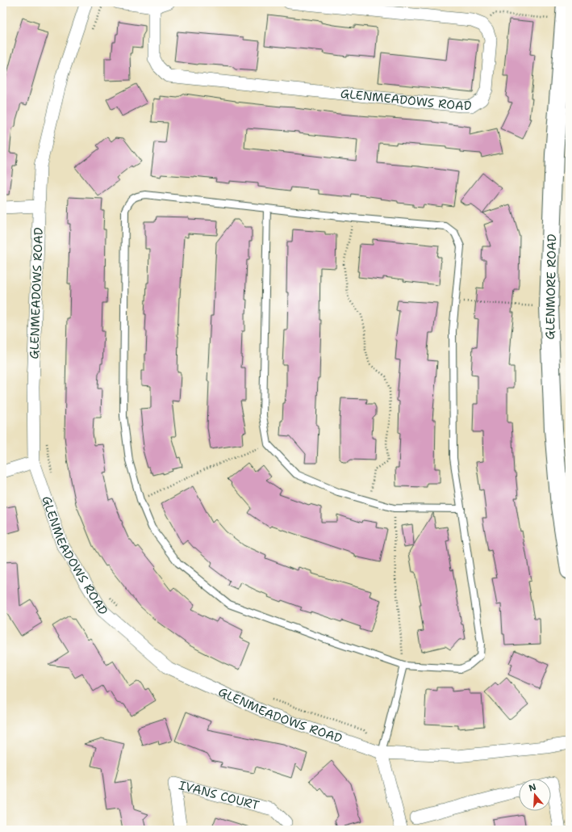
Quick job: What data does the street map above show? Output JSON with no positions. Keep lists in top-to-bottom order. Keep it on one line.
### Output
{"streets":{"main road":["GLENMORE ROAD"],"street":["GLENMEADOWS ROAD","IVANS COURT"]},"north":"top"}
